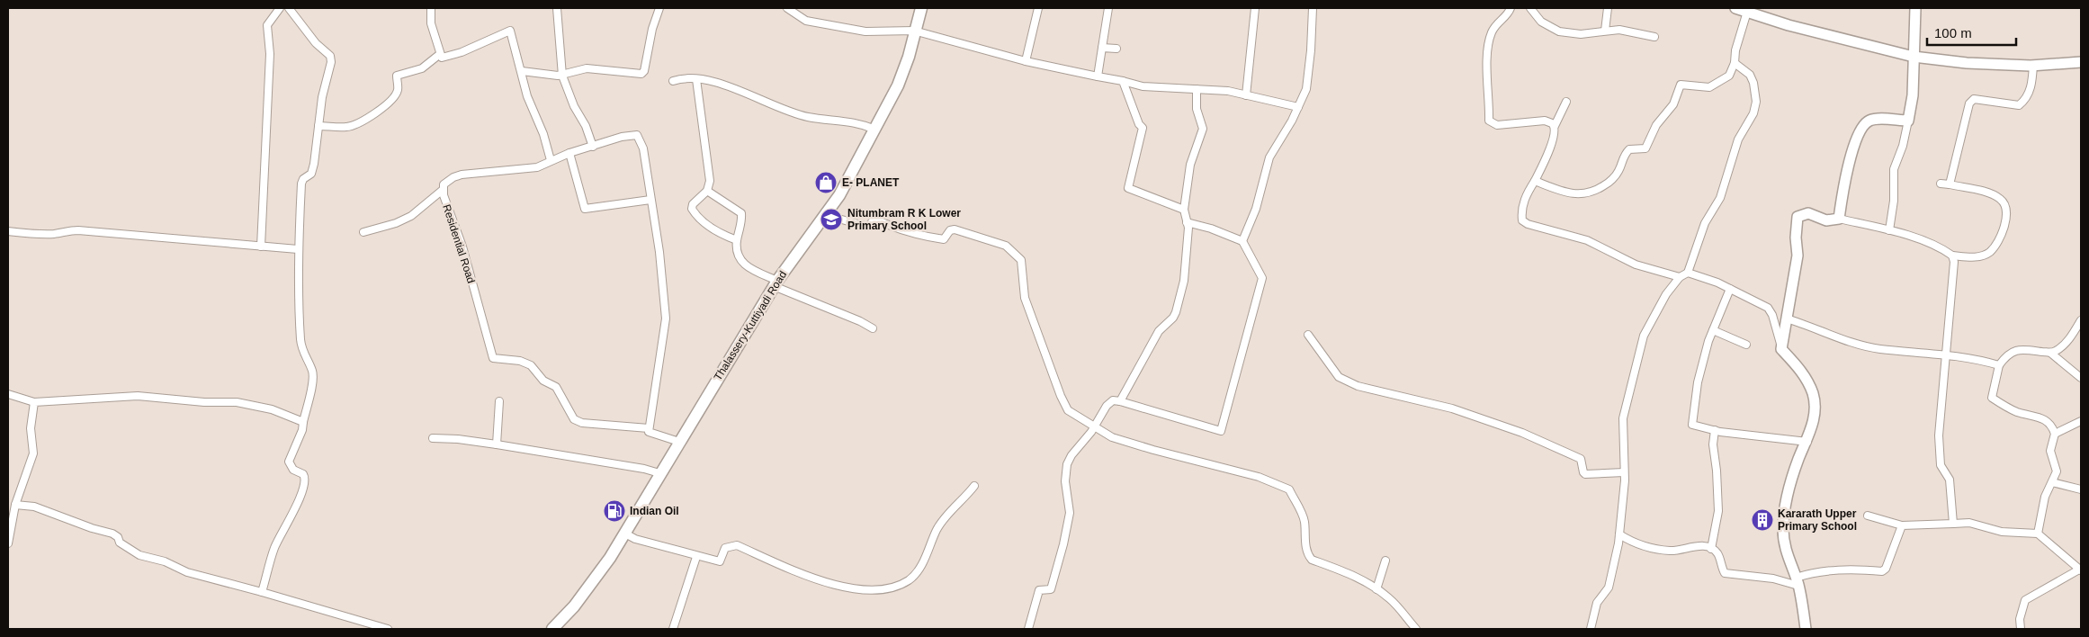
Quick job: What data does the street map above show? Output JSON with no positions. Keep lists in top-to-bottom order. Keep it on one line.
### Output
{"streets":{"main road":["Thalassery-Kuttiyadi Road"],"street":["Residential Road"]},"places":{"shop":["E- PLANET"],"school or university":["Nitumbram R K Lower Primary School"],"fuel station":["Indian Oil"],"building":["Kararath Upper Primary School"]},"scale_bar":"100 m"}
